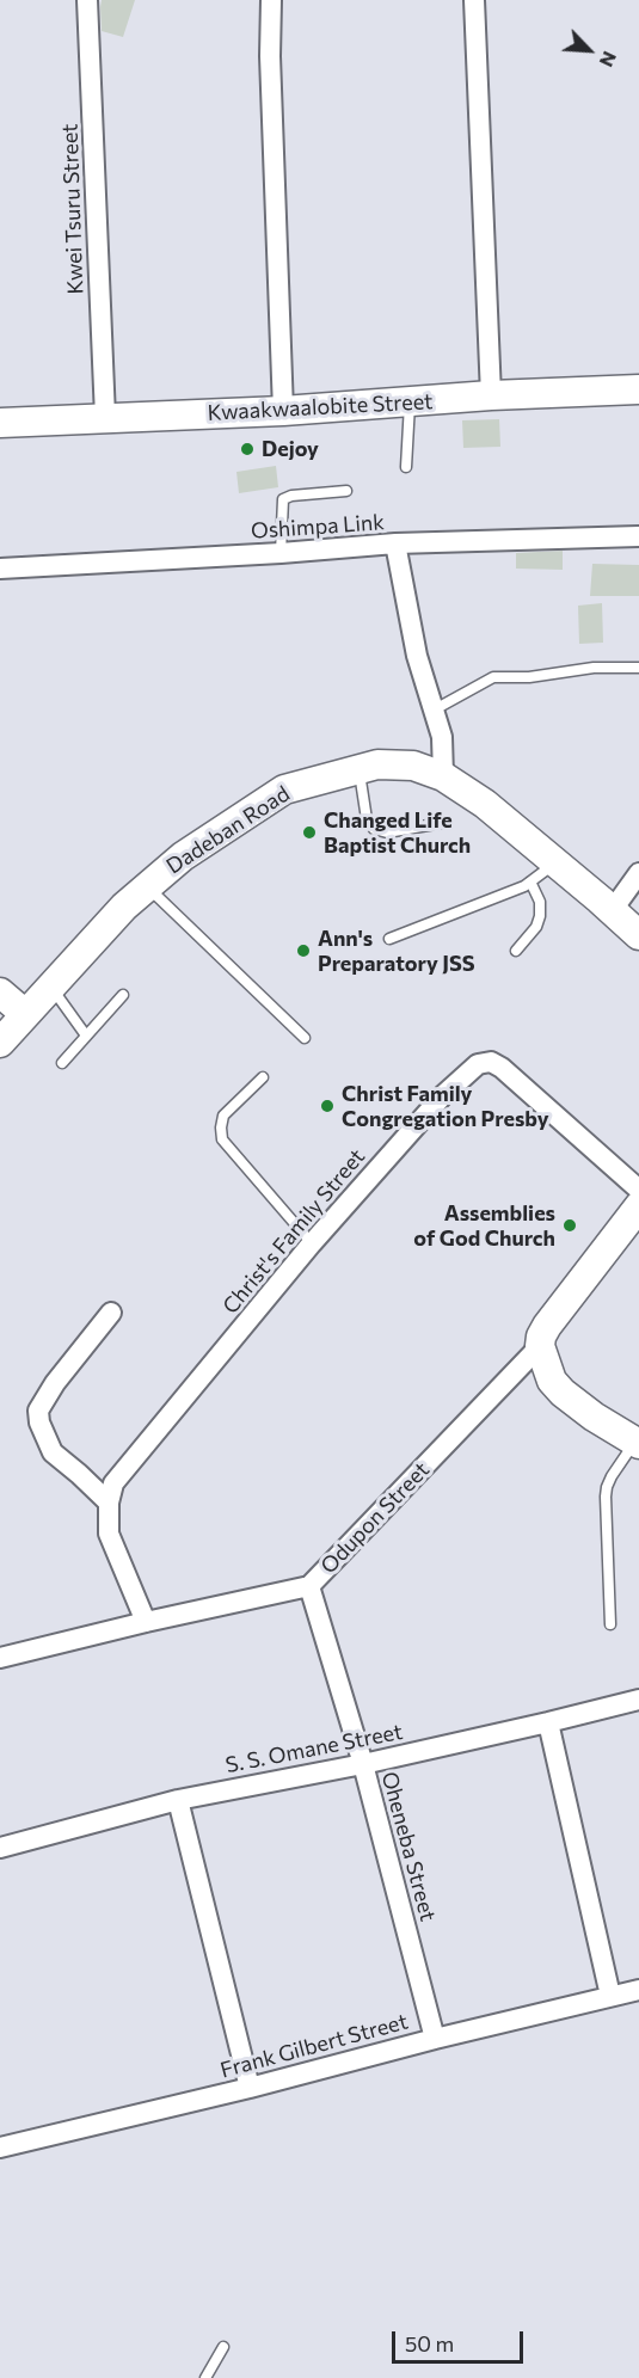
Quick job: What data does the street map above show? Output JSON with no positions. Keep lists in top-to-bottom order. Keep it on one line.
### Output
{"streets":{"street":["Kwei Tsuru Street","Kwaakwaalobite Street","Oshimpa Link","Dadeban Road","Christ's Family Street","Odupon Street","S. S. Omane Street","Oheneba Street","Frank Gilbert Street"]},"crossings":[["Kwei Tsuru Street","Kwaakwaalobite Street"],["Christ's Family Street","Odupon Street"],["Odupon Street","Oheneba Street"],["S. S. Omane Street","Oheneba Street"],["Oheneba Street","Frank Gilbert Street"]],"places":["Dejoy","Changed Life Baptist Church","Ann's Preparatory JSS","Christ Family Congregation Presby","Assemblies of God Church"],"scale_bar":"50 m","north":"bottom right"}
